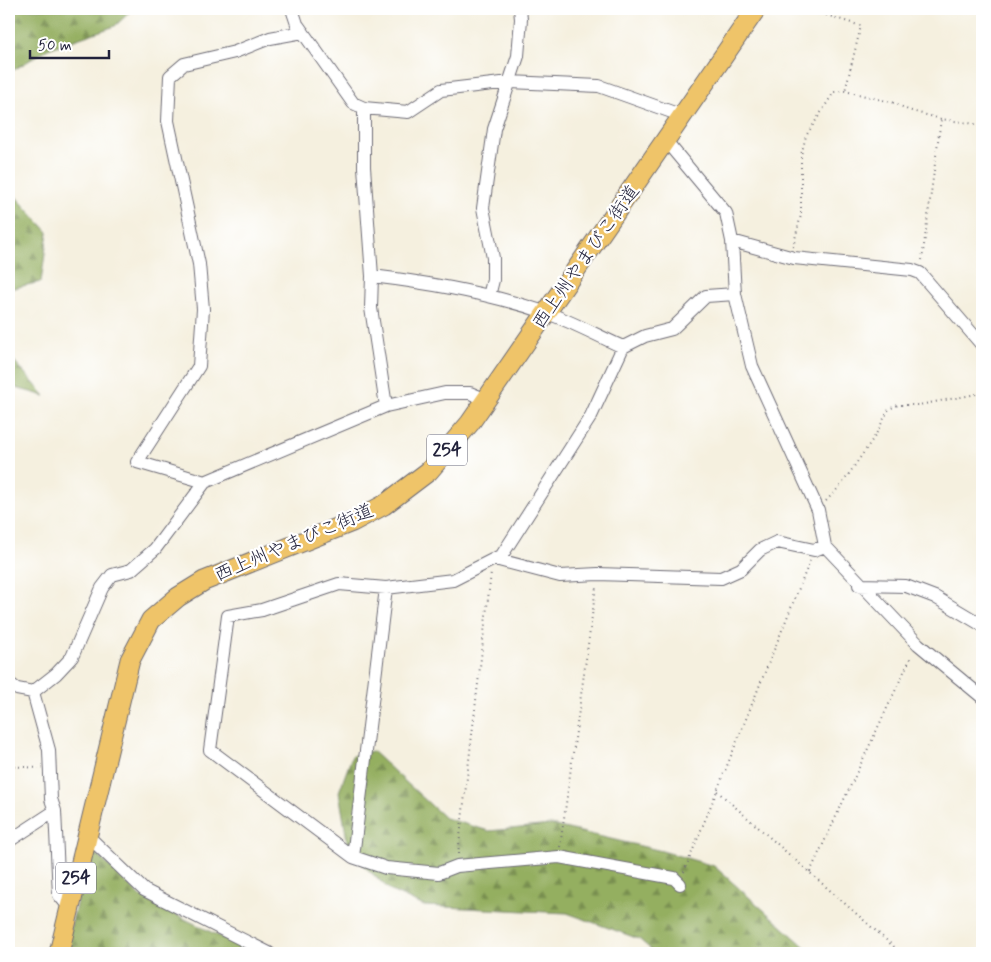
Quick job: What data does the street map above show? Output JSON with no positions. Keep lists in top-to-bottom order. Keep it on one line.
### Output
{"streets":{"highway":["西上州やまびこ街道","254"]},"scale_bar":"50 m"}
